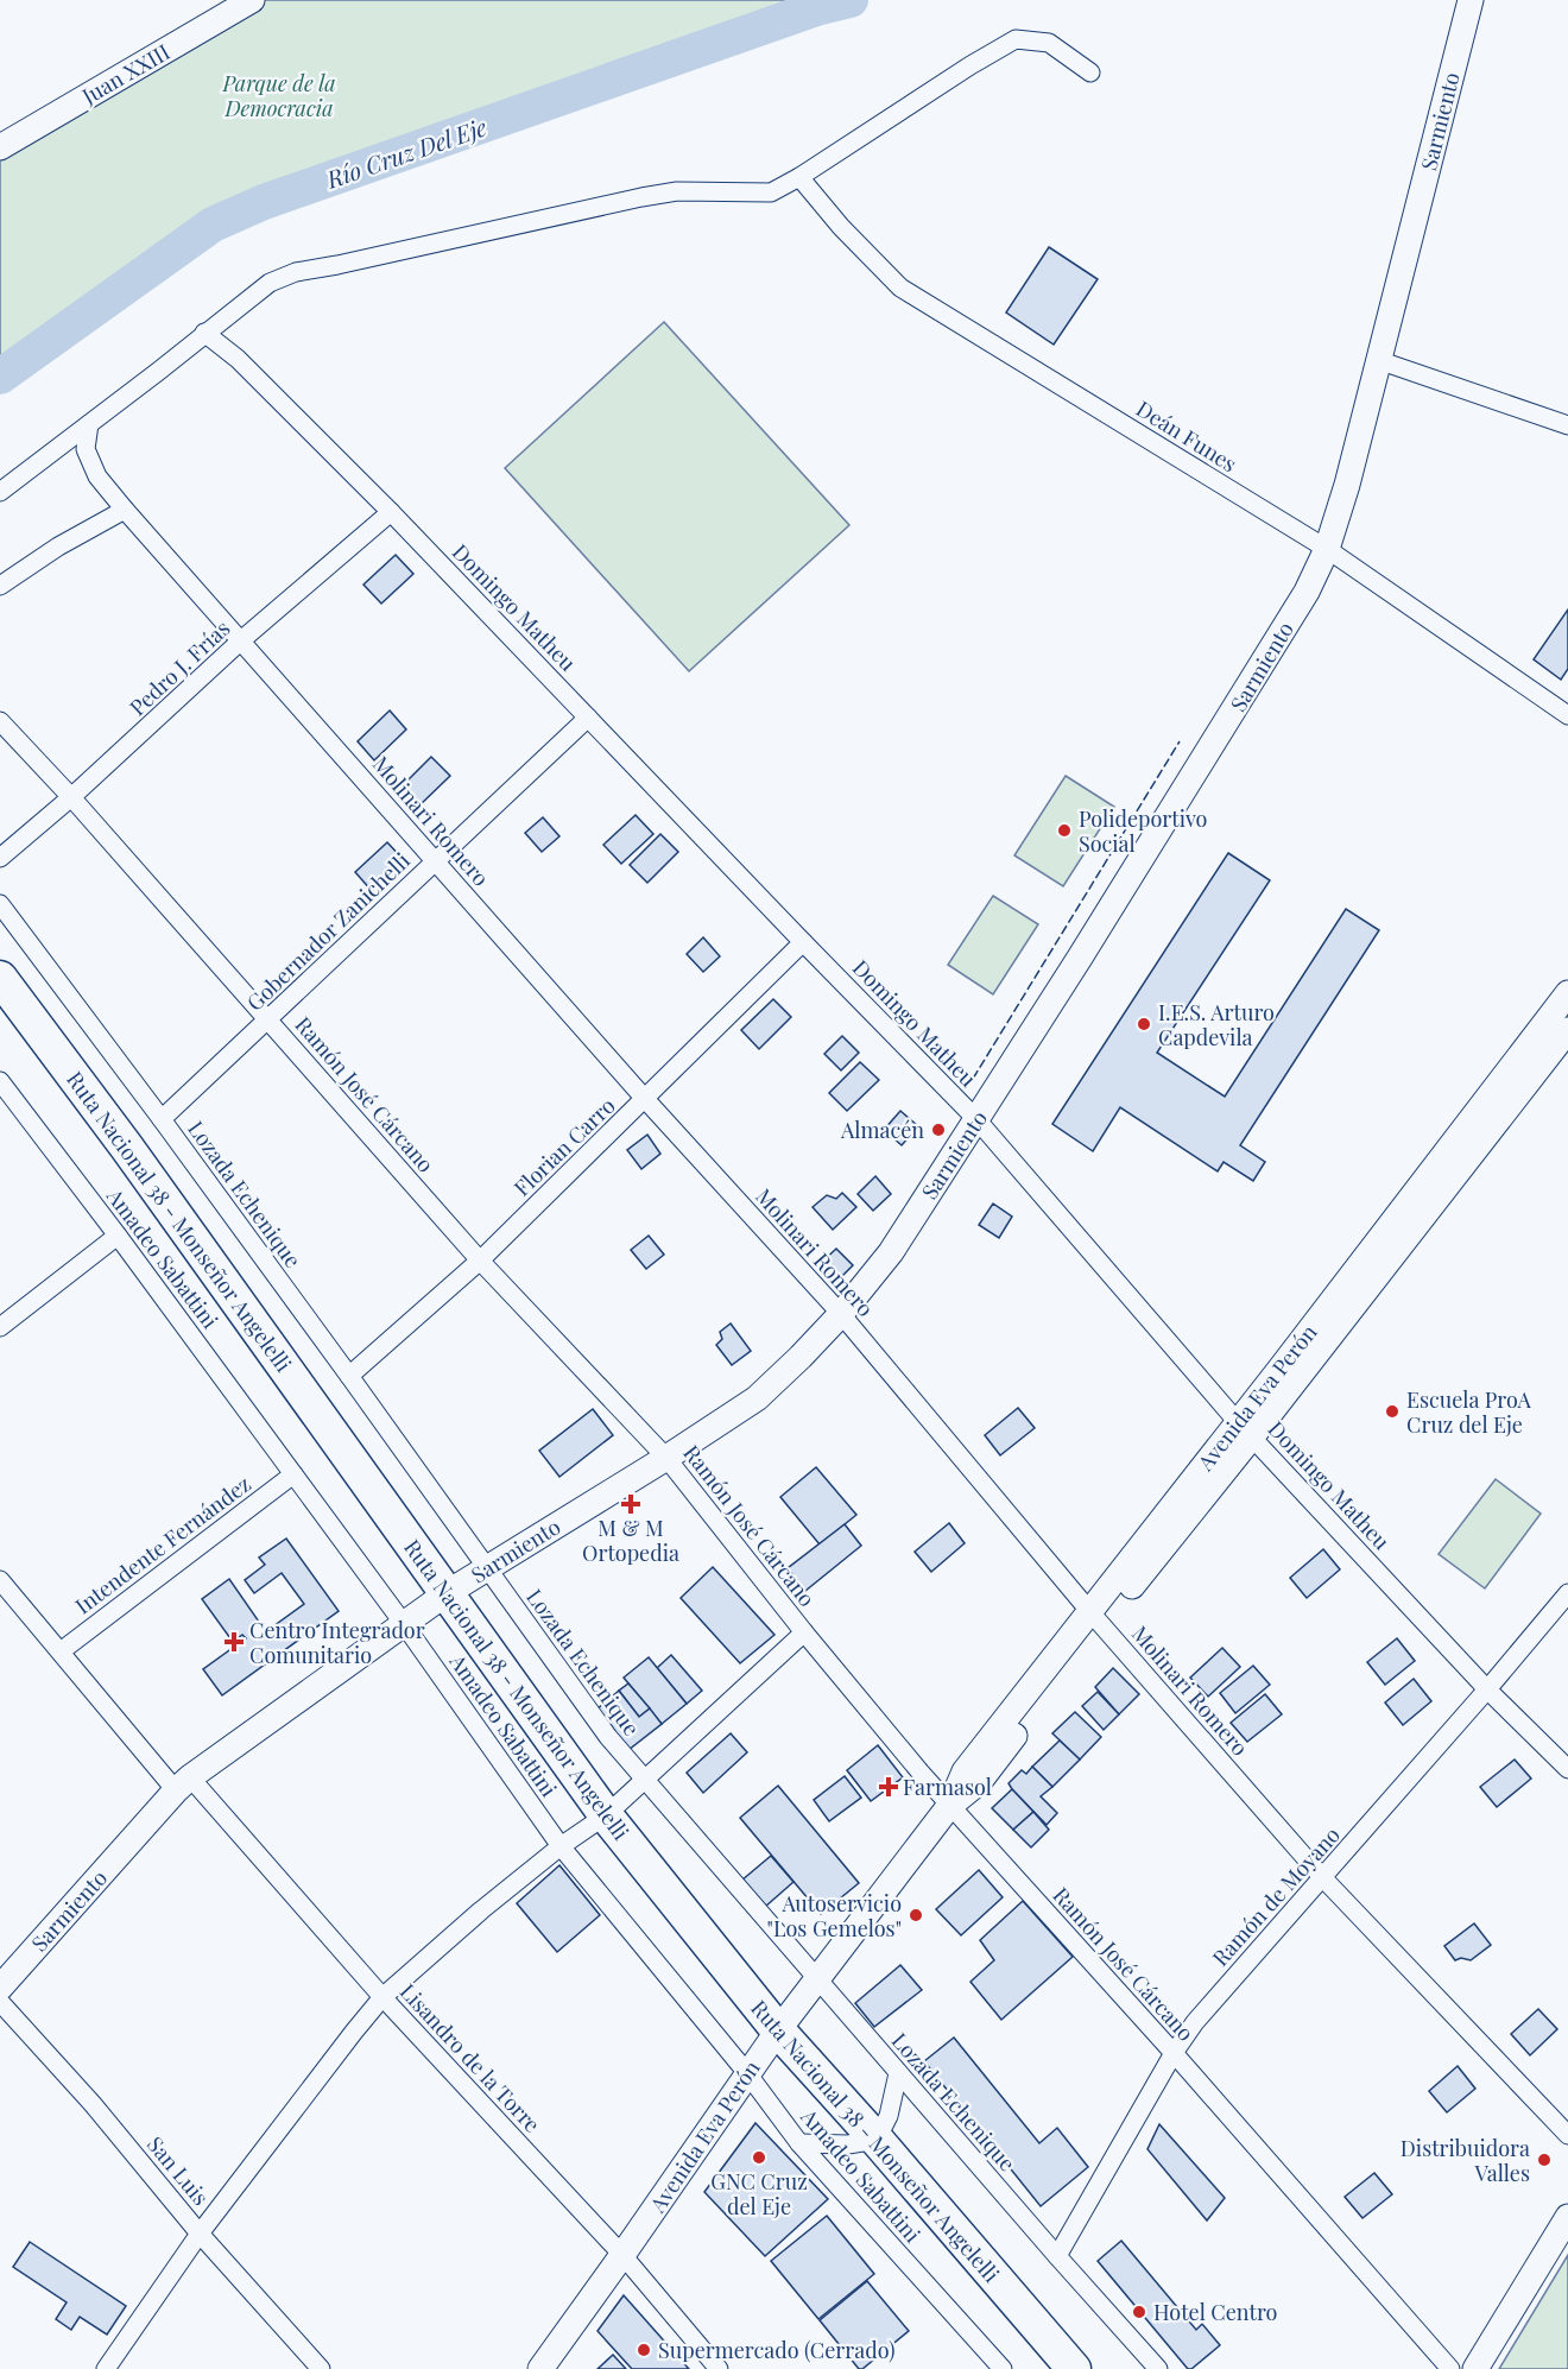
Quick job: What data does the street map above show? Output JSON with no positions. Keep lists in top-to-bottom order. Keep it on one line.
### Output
{"streets":{"highway":["Ruta Nacional 38 - Monseñor Angelelli"],"main road":["Juan XXIII","Sarmiento","Avenida Eva Perón"],"street":["Deán Funes","Domingo Matheu","Pedro J. Frías","Molinari Romero","Gobernador Zanichelli","Ramón José Cárcano","Florian Carro","Lozada Echenique","Amadeo Sabattini","Intendente Fernández","Ramón de Moyano","Lisandro de la Torre","San Luis"]},"crossings":[["Sarmiento","Deán Funes"],["Sarmiento","Domingo Matheu"],["Sarmiento","Molinari Romero"],["Sarmiento","Ramón José Cárcano"],["Sarmiento","Lozada Echenique"],["Sarmiento","Ruta Nacional 38 - Monseñor Angelelli"],["Sarmiento","Amadeo Sabattini"],["Sarmiento","Lisandro de la Torre"],["Domingo Matheu","Pedro J. Frías"],["Domingo Matheu","Gobernador Zanichelli"],["Domingo Matheu","Florian Carro"],["Domingo Matheu","Avenida Eva Perón"],["Domingo Matheu","Ramón de Moyano"],["Pedro J. Frías","Molinari Romero"],["Pedro J. Frías","Ramón José Cárcano"],["Molinari Romero","Gobernador Zanichelli"],["Molinari Romero","Florian Carro"],["Molinari Romero","Avenida Eva Perón"],["Molinari Romero","Ramón de Moyano"],["Gobernador Zanichelli","Ramón José Cárcano"],["Gobernador Zanichelli","Lozada Echenique"],["Ramón José Cárcano","Florian Carro"],["Ramón José Cárcano","Avenida Eva Perón"],["Ramón José Cárcano","Ramón de Moyano"],["Florian Carro","Lozada Echenique"],["Lozada Echenique","Avenida Eva Perón"],["Lozada Echenique","Ramón de Moyano"],["Ruta Nacional 38 - Monseñor Angelelli","Avenida Eva Perón"],["Amadeo Sabattini","Avenida Eva Perón"],["Amadeo Sabattini","Intendente Fernández"],["Avenida Eva Perón","Lisandro de la Torre"],["Intendente Fernández","Lisandro de la Torre"]],"water":["Río Cruz Del Eje"],"parks":["Parque de la Democracia"],"places":{"other":["Polideportivo Social","I.E.S. Arturo Capdevila","Almacén","Escuela ProA Cruz del Eje","Autoservicio \"Los Gemelos\"","GNC Cruz del Eje","Distribuidora Valles","Hotel Centro","Supermercado (Cerrado)"],"health":["M & M Ortopedia","Centro Integrador Comunitario","Farmasol"]}}
